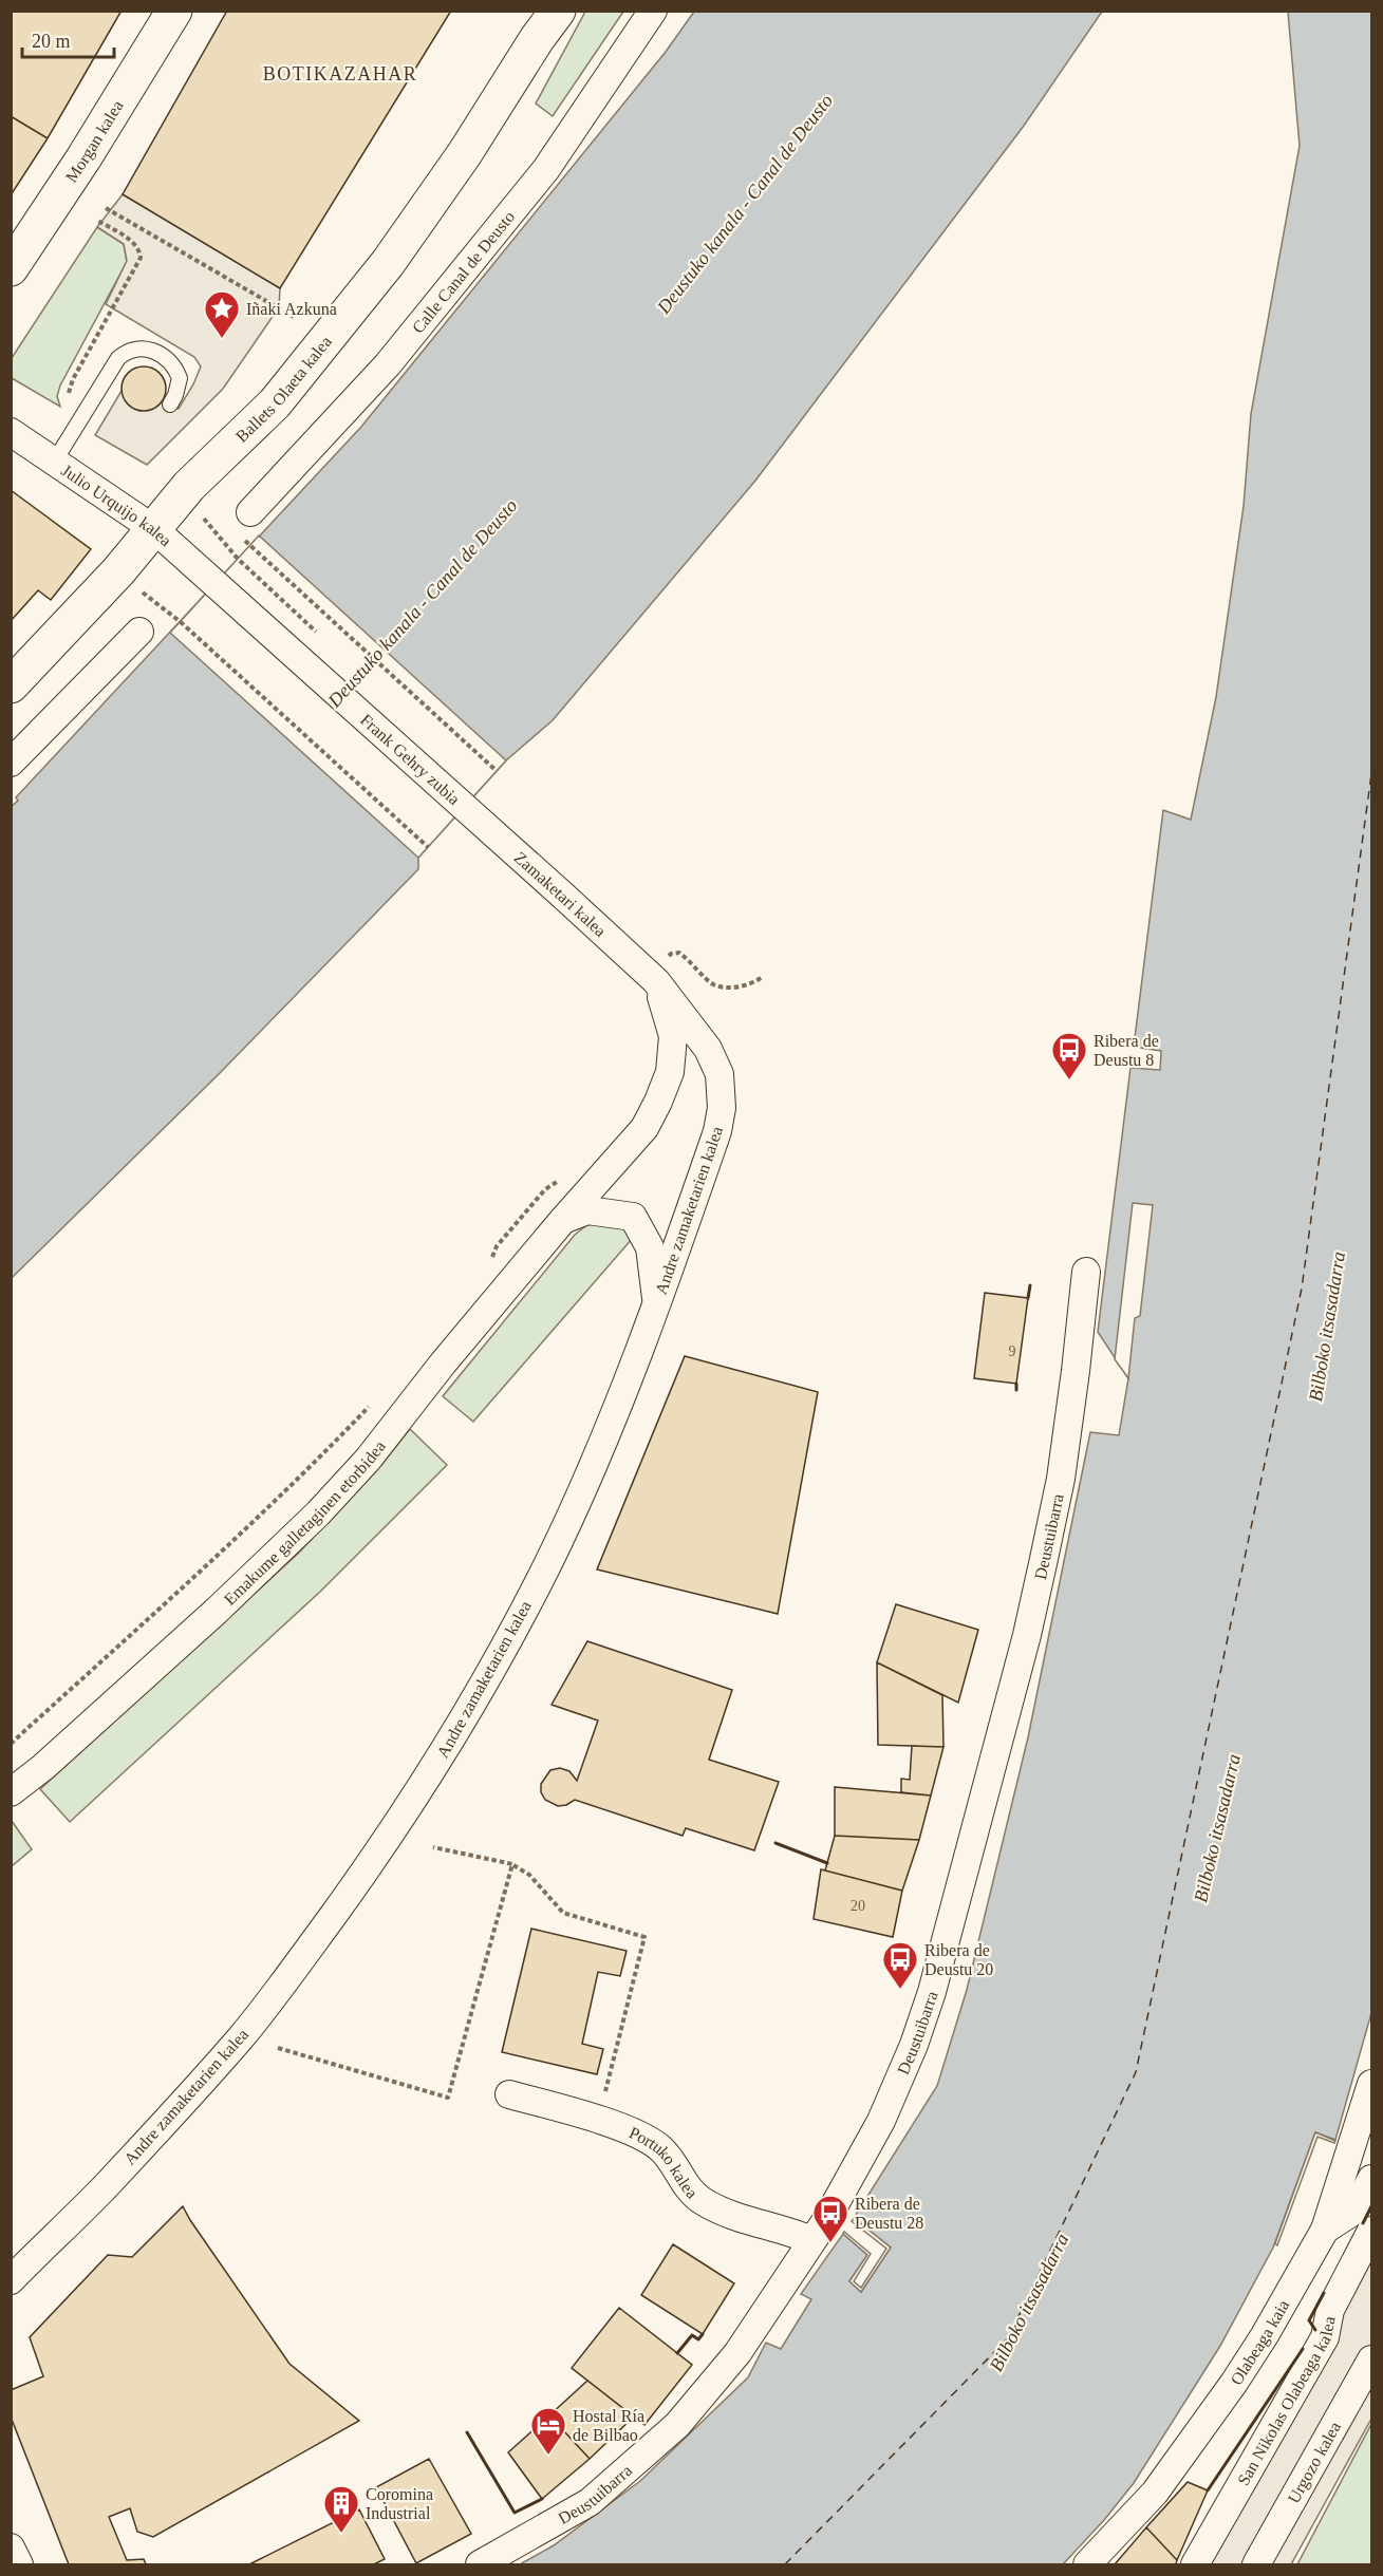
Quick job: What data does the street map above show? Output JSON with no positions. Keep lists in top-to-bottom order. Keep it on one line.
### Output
{"streets":{"main road":["Morgan kalea","Ballets Olaeta kalea"],"street":["Calle Canal de Deusto","Julio Urquijo kalea","Frank Gehry zubia","Zamaketari kalea","Andre zamaketarien kalea","Emakume galletaginen etorbidea","Deustuibarra","Portuko kalea","Olabeaga kaia","San Nikolas Olabeaga kalea","Urgozo kalea"]},"crossings":[["Ballets Olaeta kalea","Julio Urquijo kalea"],["Julio Urquijo kalea","Frank Gehry zubia"],["Frank Gehry zubia","Zamaketari kalea"],["Zamaketari kalea","Andre zamaketarien kalea"],["Zamaketari kalea","Emakume galletaginen etorbidea"],["Andre zamaketarien kalea","Emakume galletaginen etorbidea"],["Deustuibarra","Portuko kalea"]],"districts":["BOTIKAZAHAR"],"water":["Deustuko kanala - Canal de Deusto","Bilboko itsasadarra"],"places":{"place":["Iñaki Azkuna"],"bus stop":["Ribera de Deustu 8","Ribera de Deustu 20","Ribera de Deustu 28"],"hotel":["Hostal Ría de Bilbao"],"building":["Coromina Industrial"]},"house_numbers":["9","20"],"scale_bar":"20 m"}
